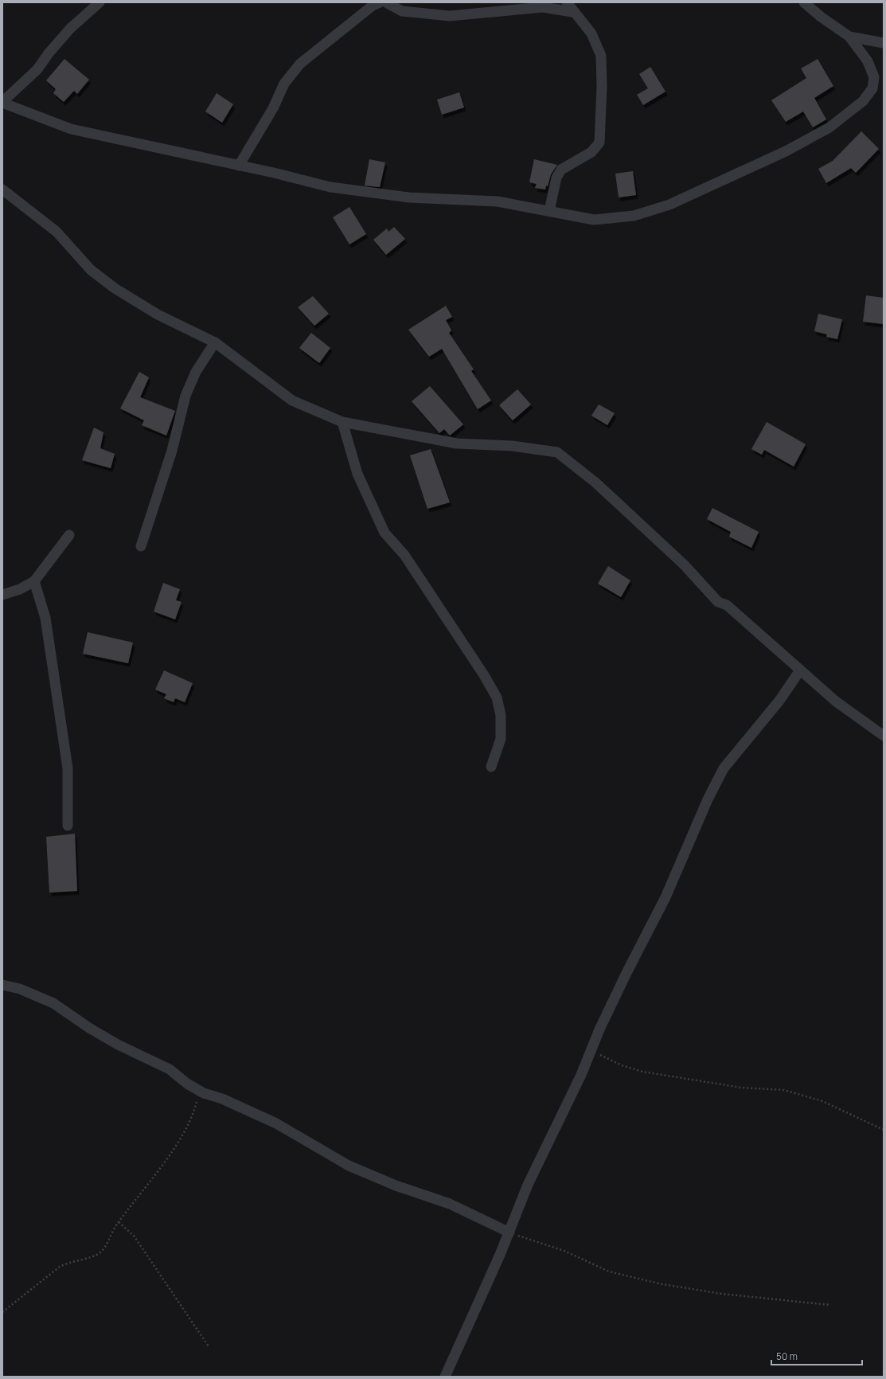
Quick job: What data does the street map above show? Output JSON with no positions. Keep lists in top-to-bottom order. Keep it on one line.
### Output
{"scale_bar":"50 m"}
